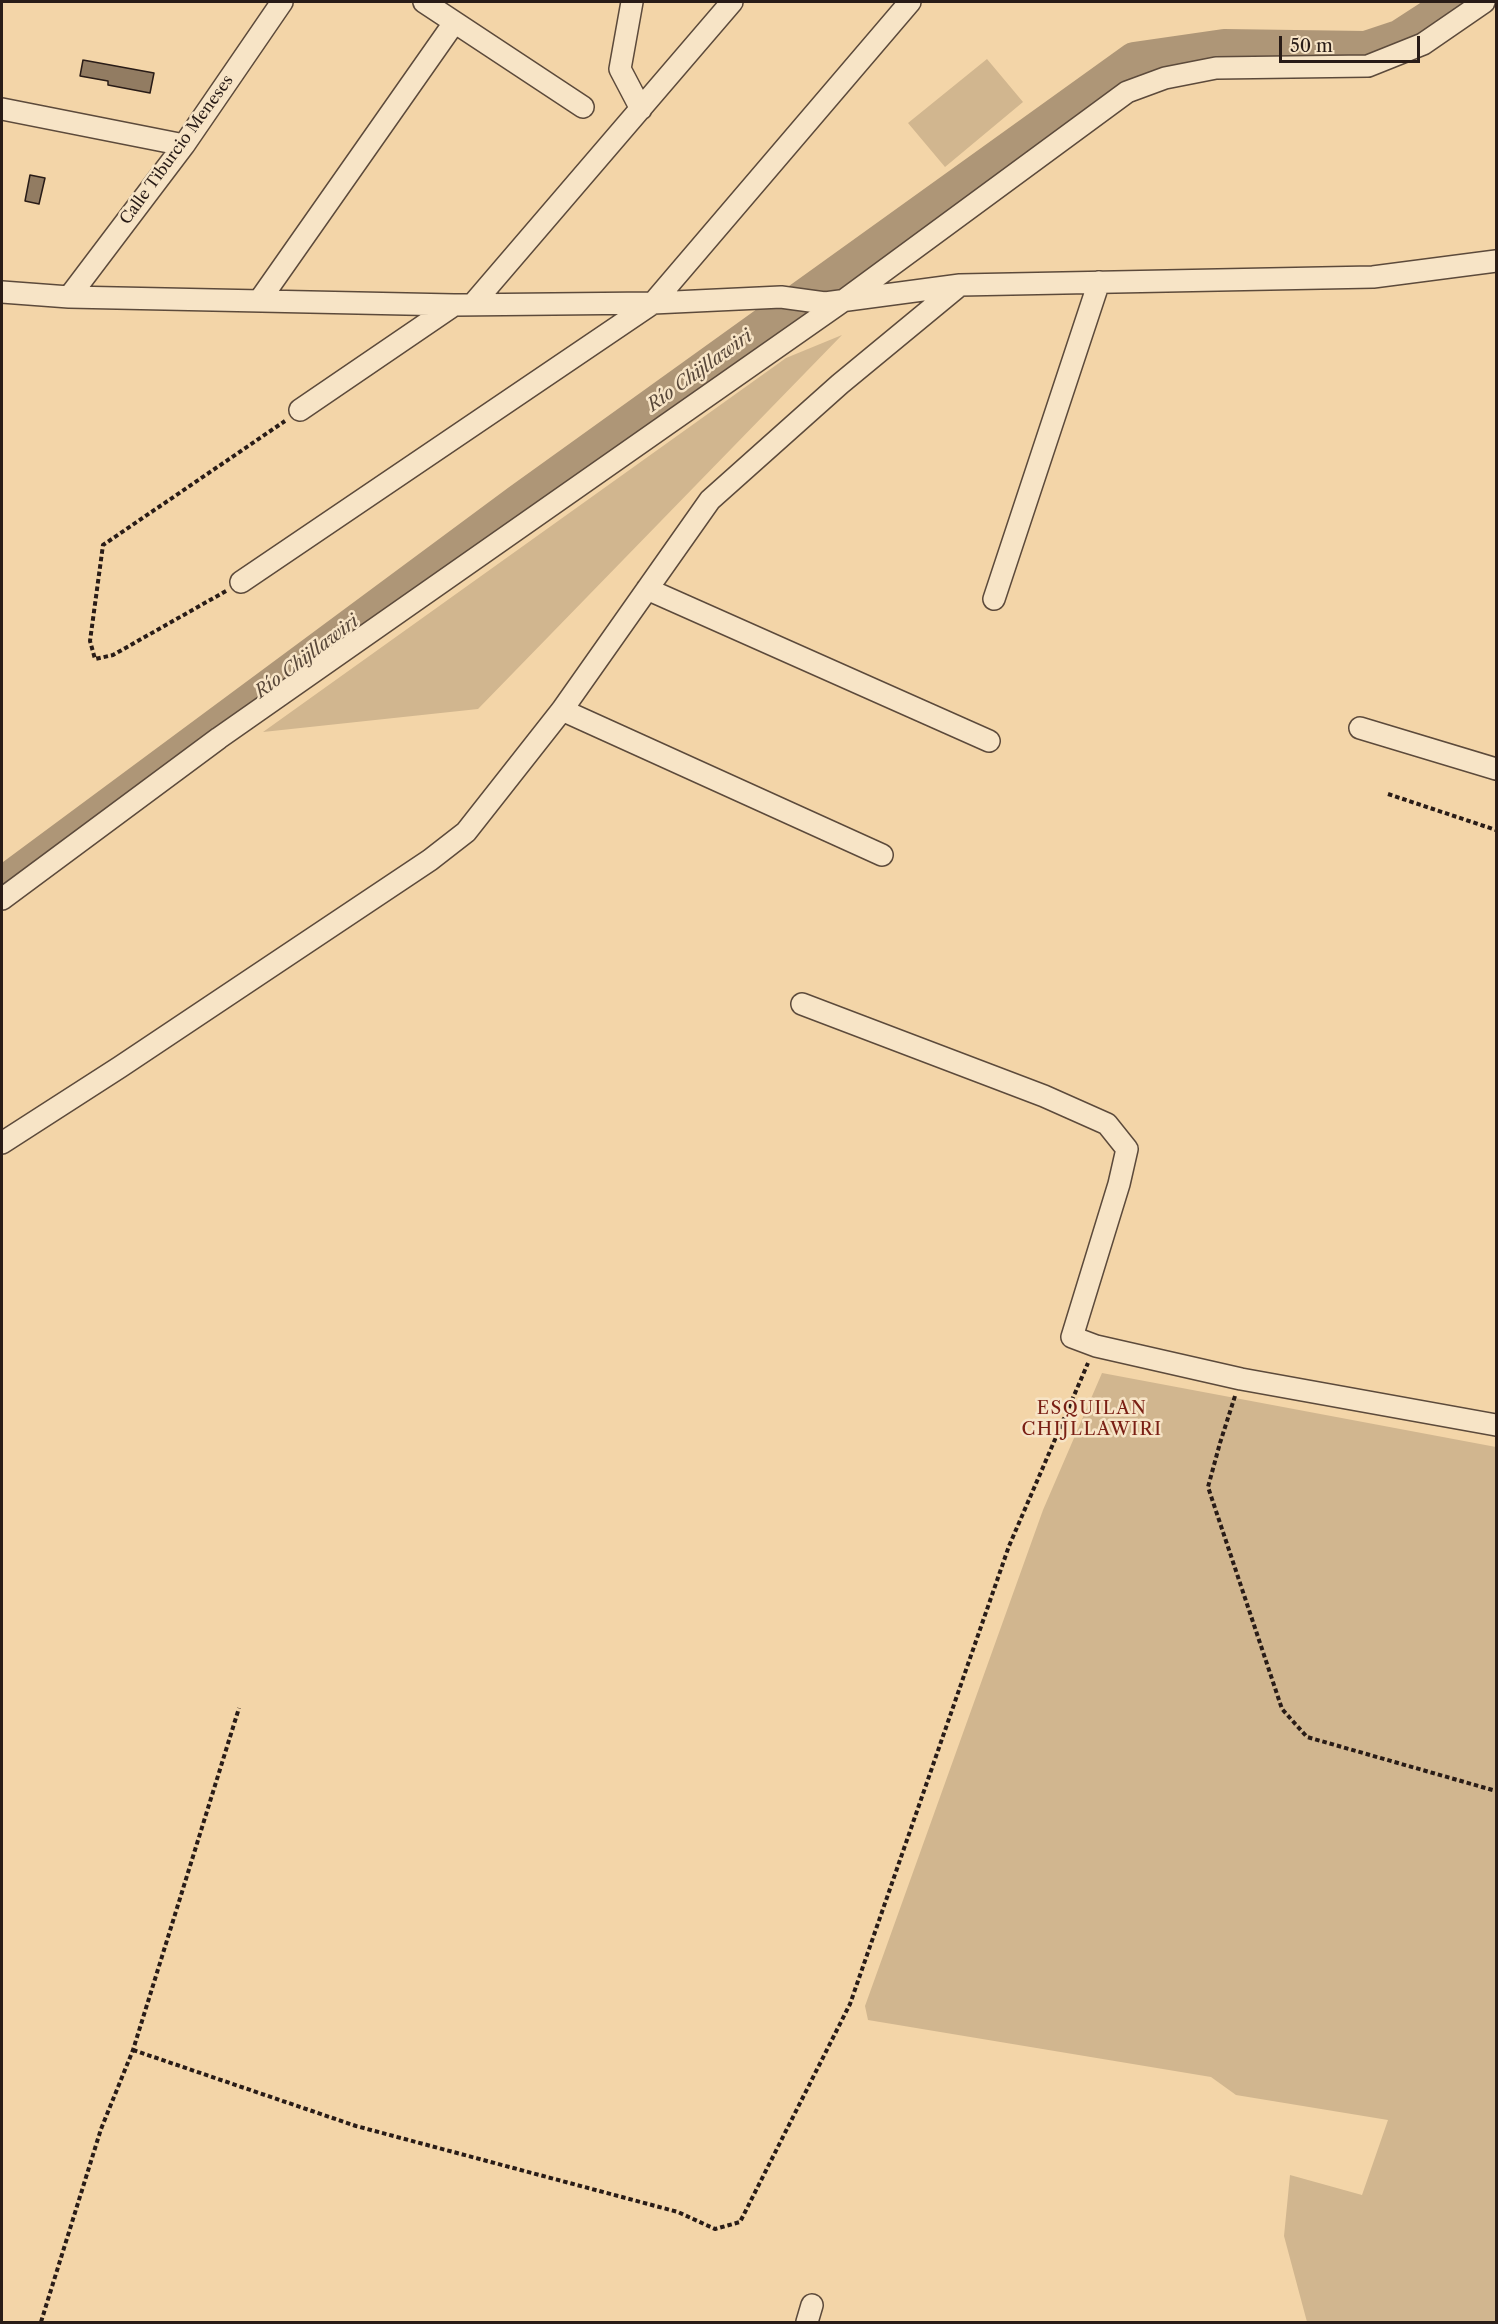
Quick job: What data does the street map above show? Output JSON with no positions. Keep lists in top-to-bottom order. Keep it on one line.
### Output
{"streets":{"street":["Calle Tiburcio Meneses"]},"districts":["ESQUILAN CHIJLLAWIRI"],"water":["Río Chijllawiri"],"scale_bar":"50 m"}
